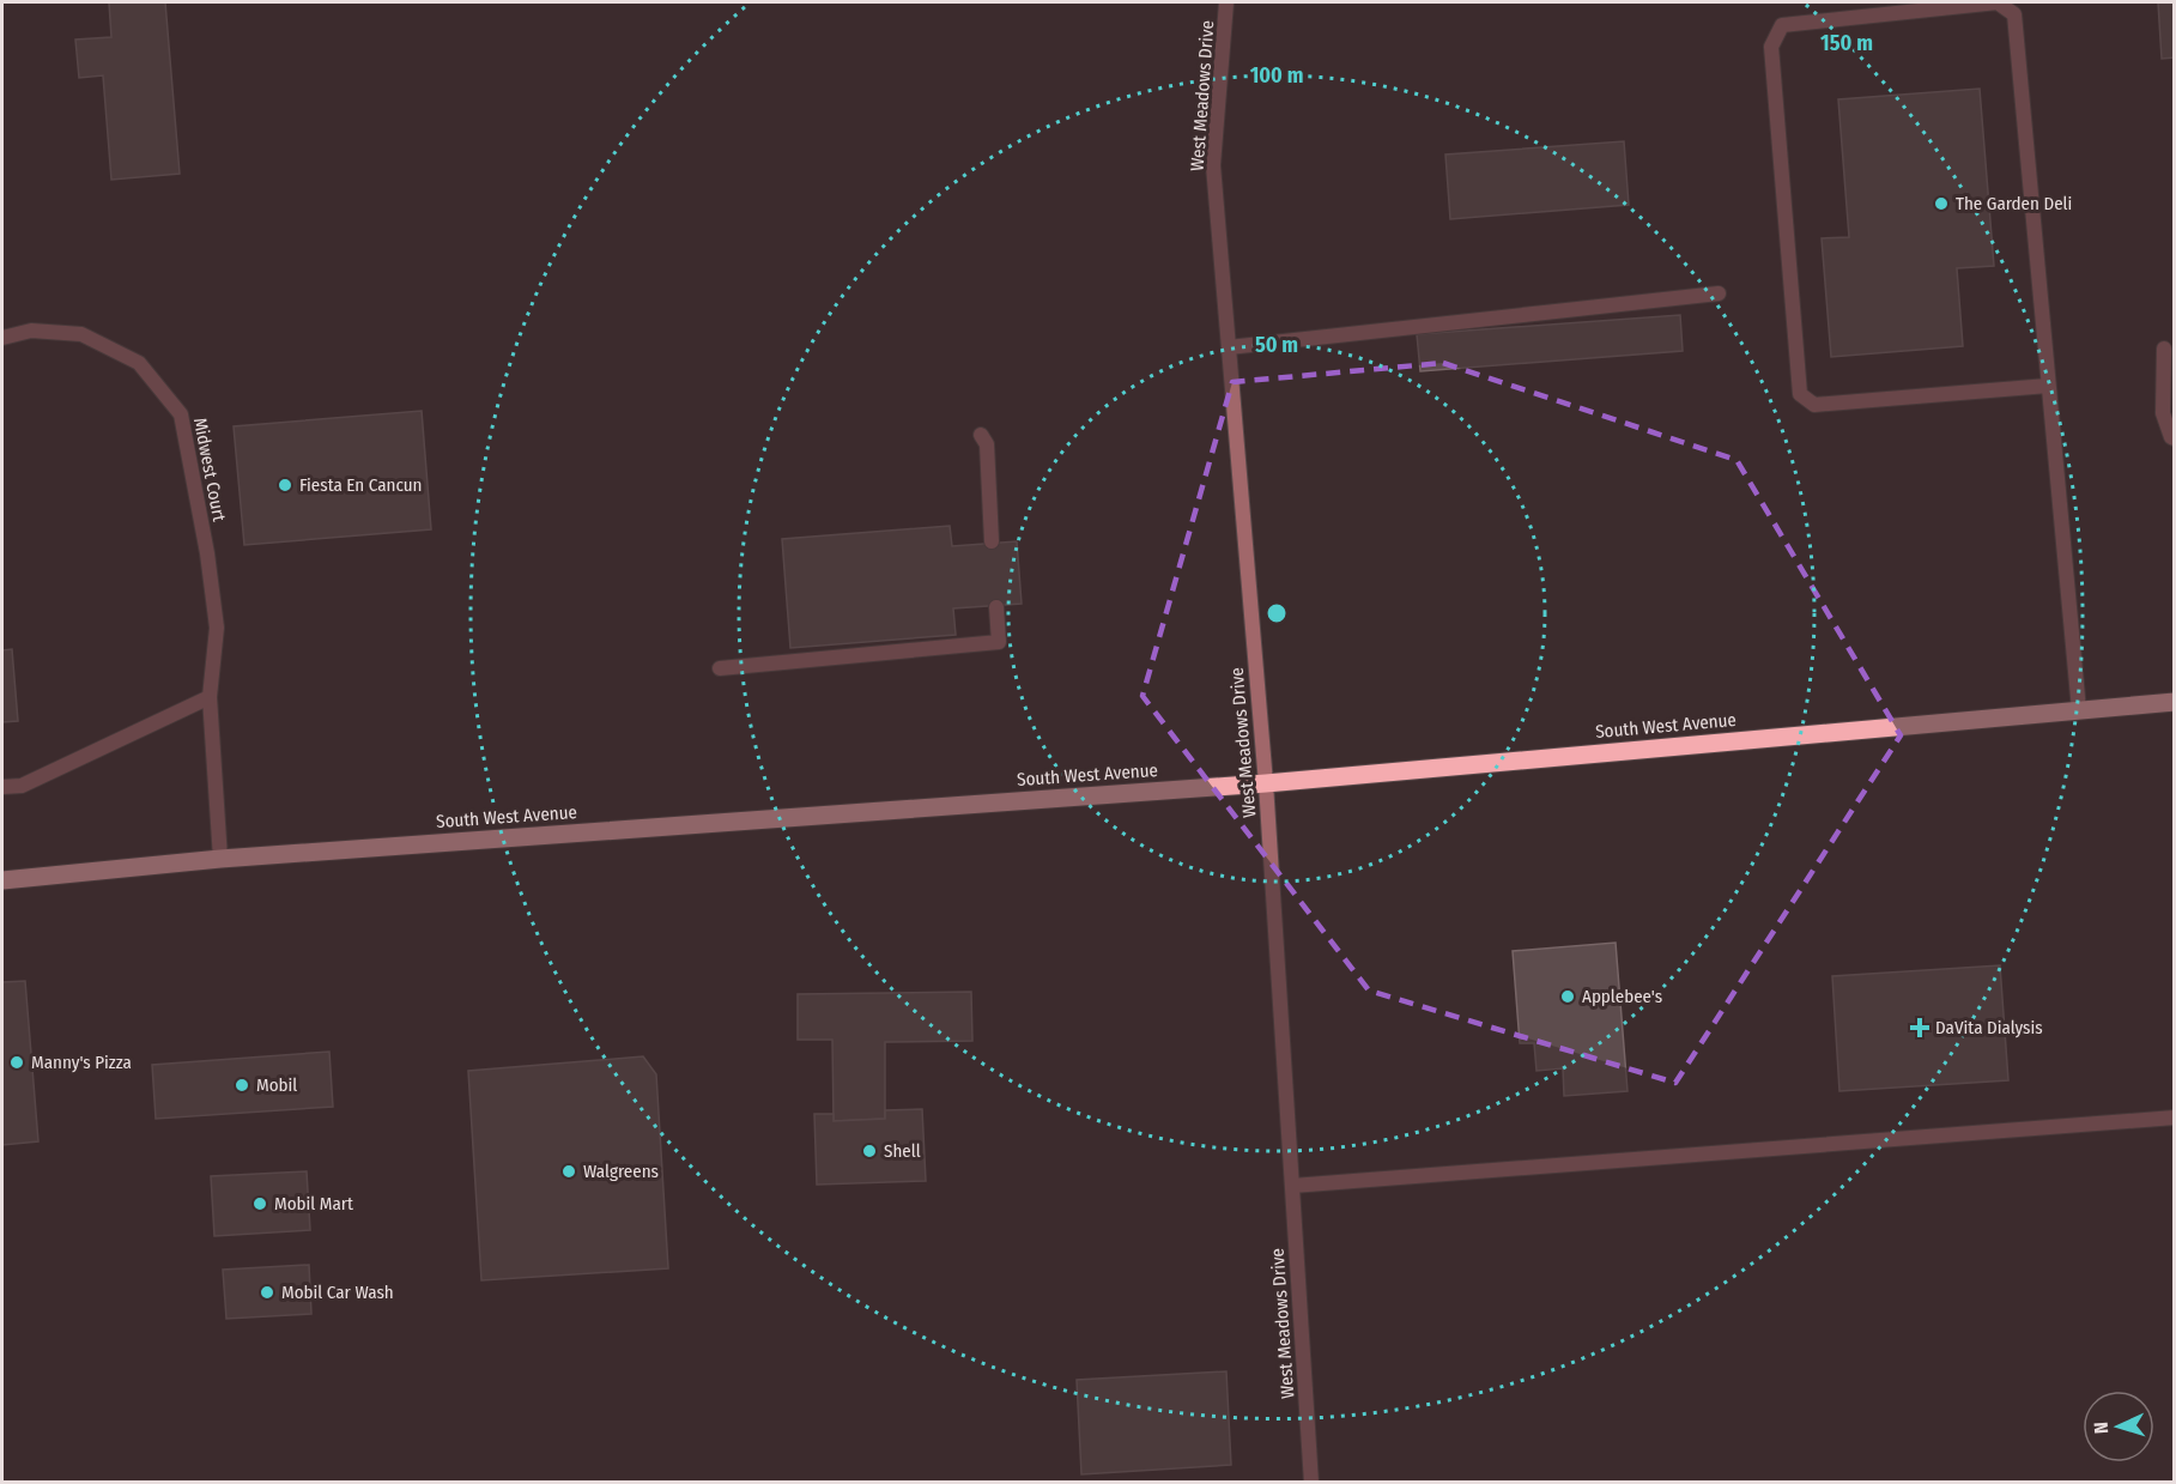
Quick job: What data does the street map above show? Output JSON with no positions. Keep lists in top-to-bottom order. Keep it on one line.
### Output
{"streets":{"main road":["South West Avenue"],"street":["West Meadows Drive","Midwest Court"]},"crossings":[["West Meadows Drive","South West Avenue"],["Midwest Court","South West Avenue"]],"places":{"other":["The Garden Deli","Fiesta En Cancun","Applebee's","Manny's Pizza","Mobil","Shell","Walgreens","Mobil Mart","Mobil Car Wash"],"health":["DaVita Dialysis"]},"north":"left","rings":["150 m","100 m","50 m"]}
